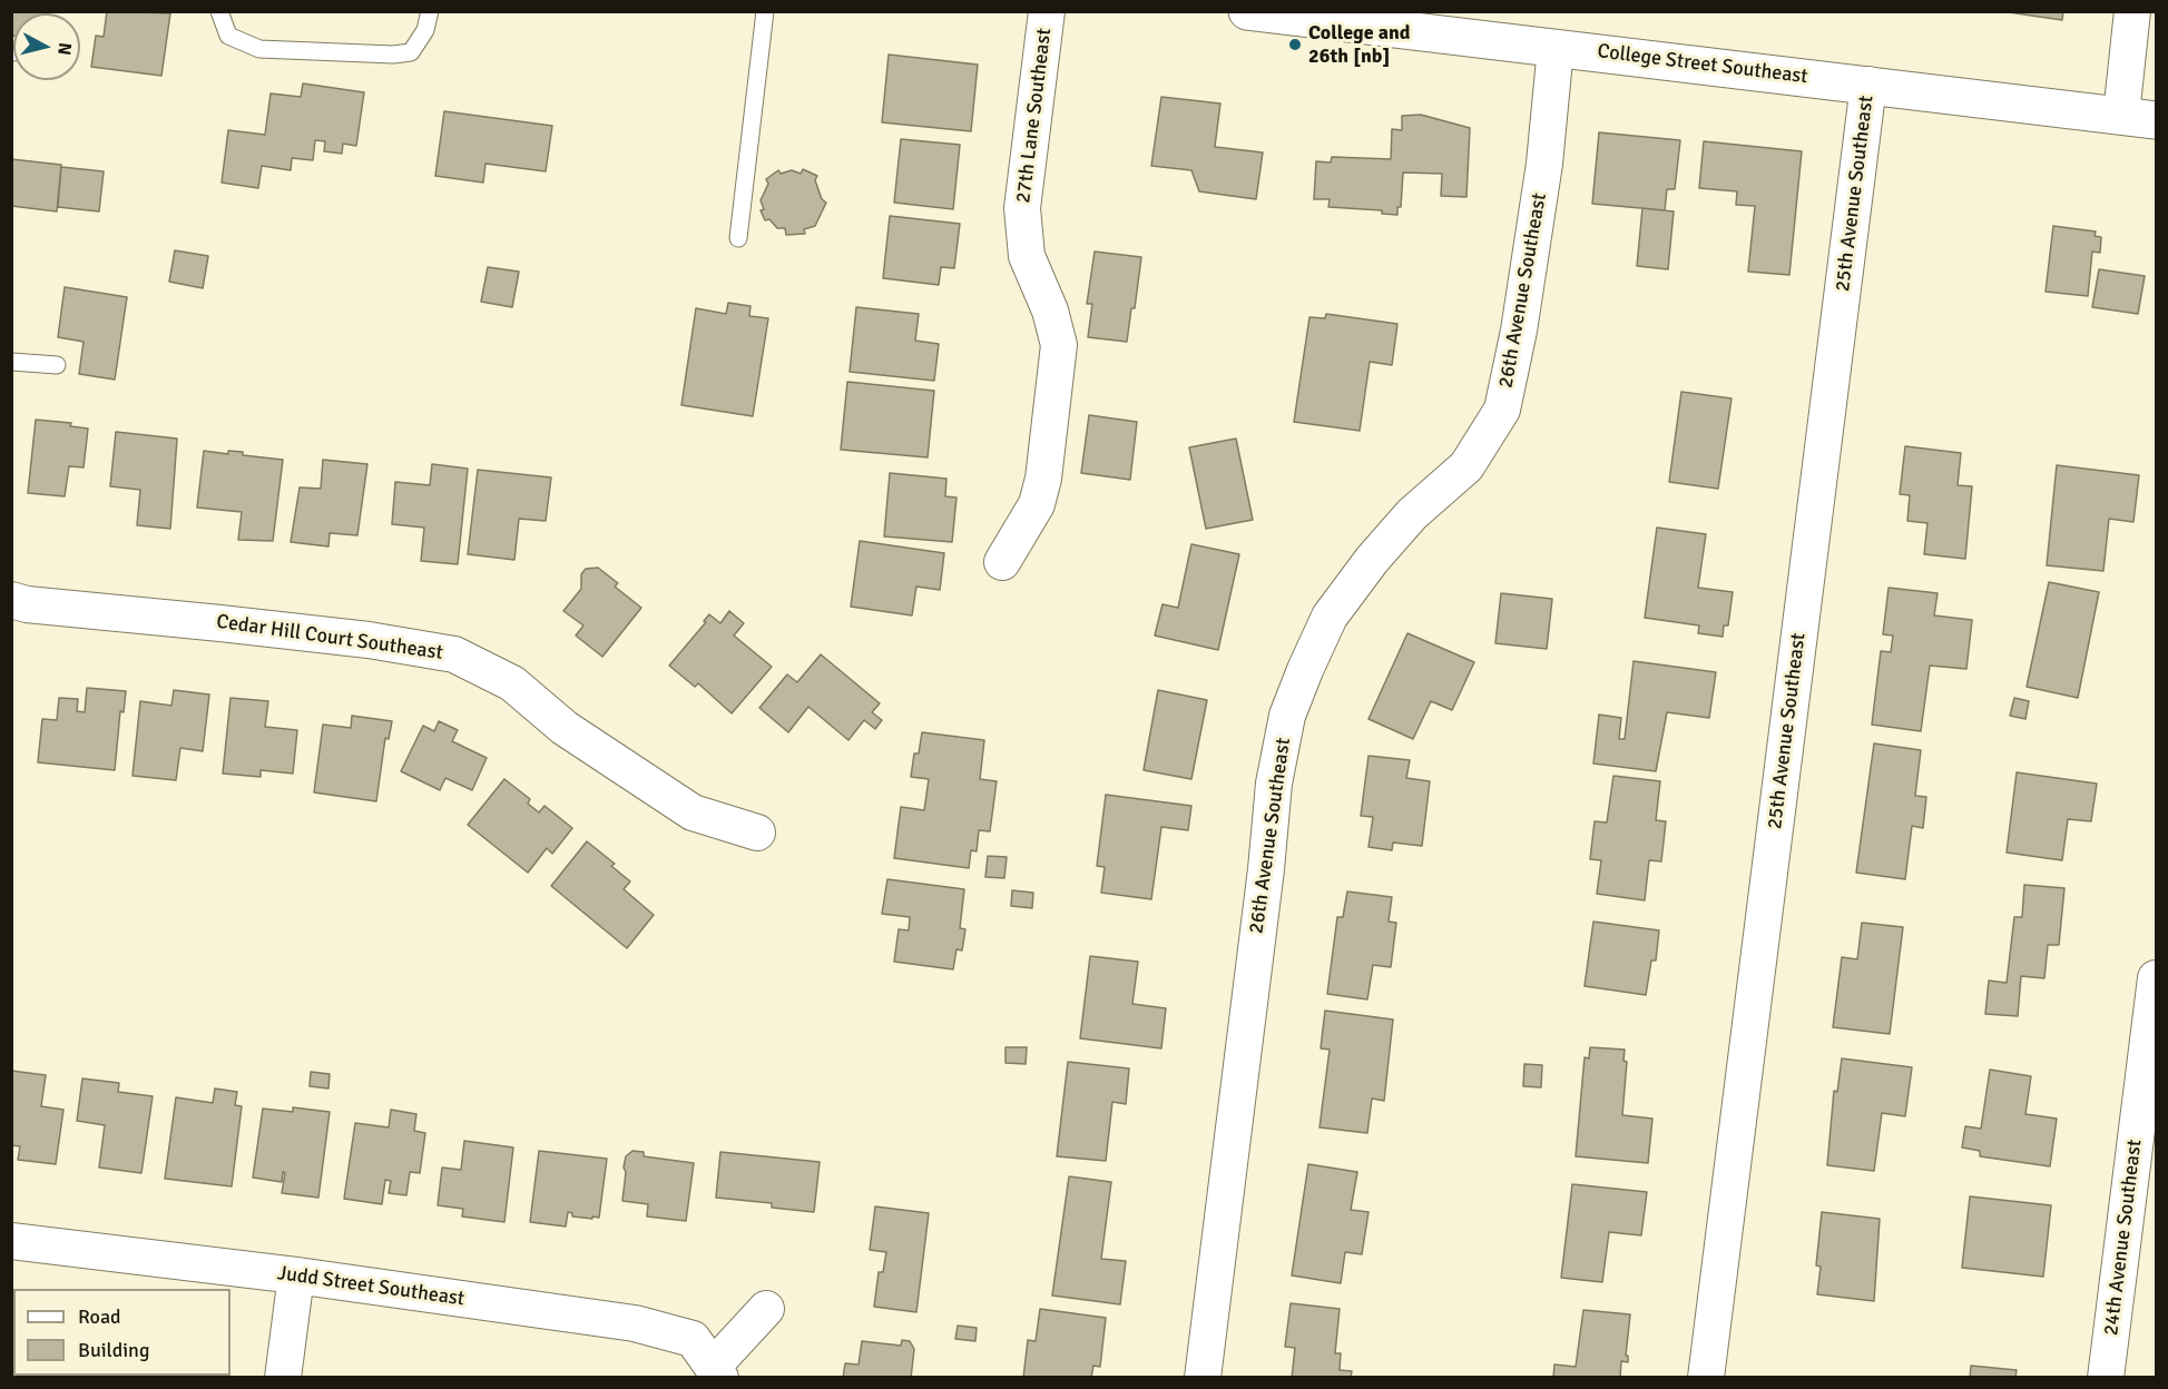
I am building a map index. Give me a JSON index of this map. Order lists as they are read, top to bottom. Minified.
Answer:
{"streets":{"main road":["College Street Southeast"],"street":["27th Lane Southeast","25th Avenue Southeast","26th Avenue Southeast","Cedar Hill Court Southeast","24th Avenue Southeast","Judd Street Southeast"]},"crossings":[["College Street Southeast","25th Avenue Southeast"],["College Street Southeast","26th Avenue Southeast"]],"places":["College and 26th [nb]"],"legend":["Road","Building"],"north":"right"}
